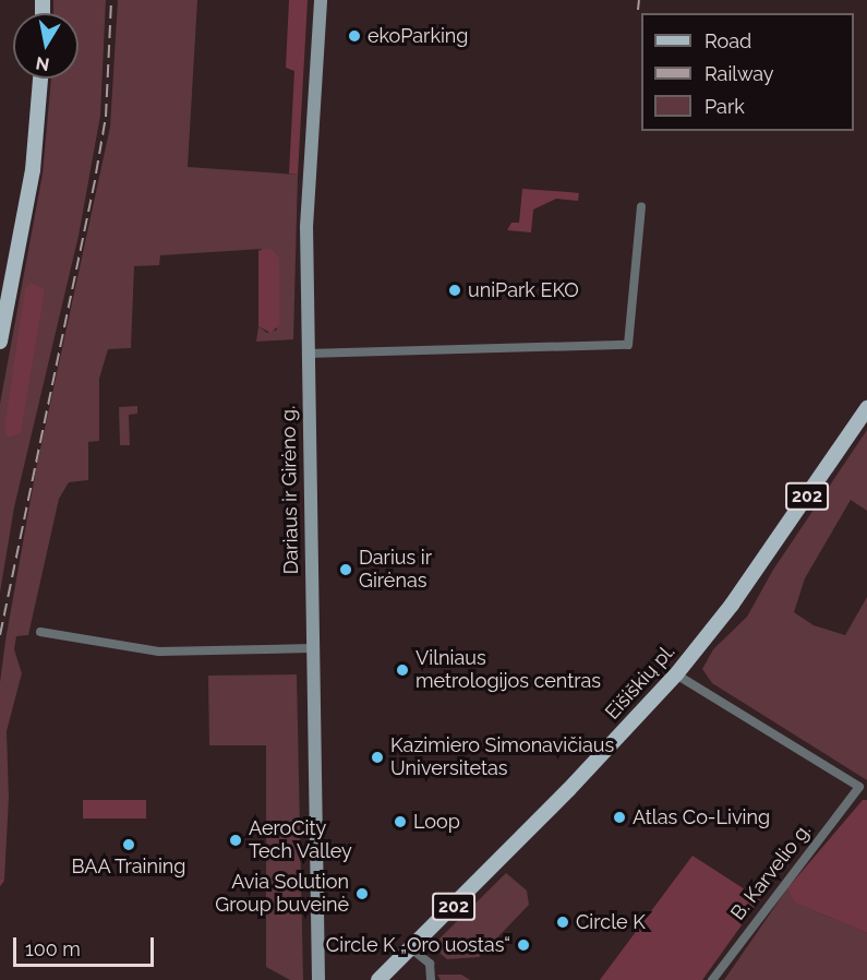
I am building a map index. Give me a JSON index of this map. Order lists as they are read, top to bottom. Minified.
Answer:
{"streets":{"main road":["Dariaus ir Girėno g.","202","Eišiškių pl."],"street":["B. Karvelio g."]},"crossings":[["Eišiškių pl.","B. Karvelio g."]],"places":["ekoParking","uniPark EKO","Darius ir Girėnas","Vilniaus metrologijos centras","Kazimiero Simonavičiaus Universitetas","Atlas Co-Living","Loop","AeroCity Tech Valley","BAA Training","Avia Solution Group buveinė","Circle K","Circle K „Oro uostas“"],"legend":["Road","Railway","Park"],"scale_bar":"100 m","north":"bottom"}
